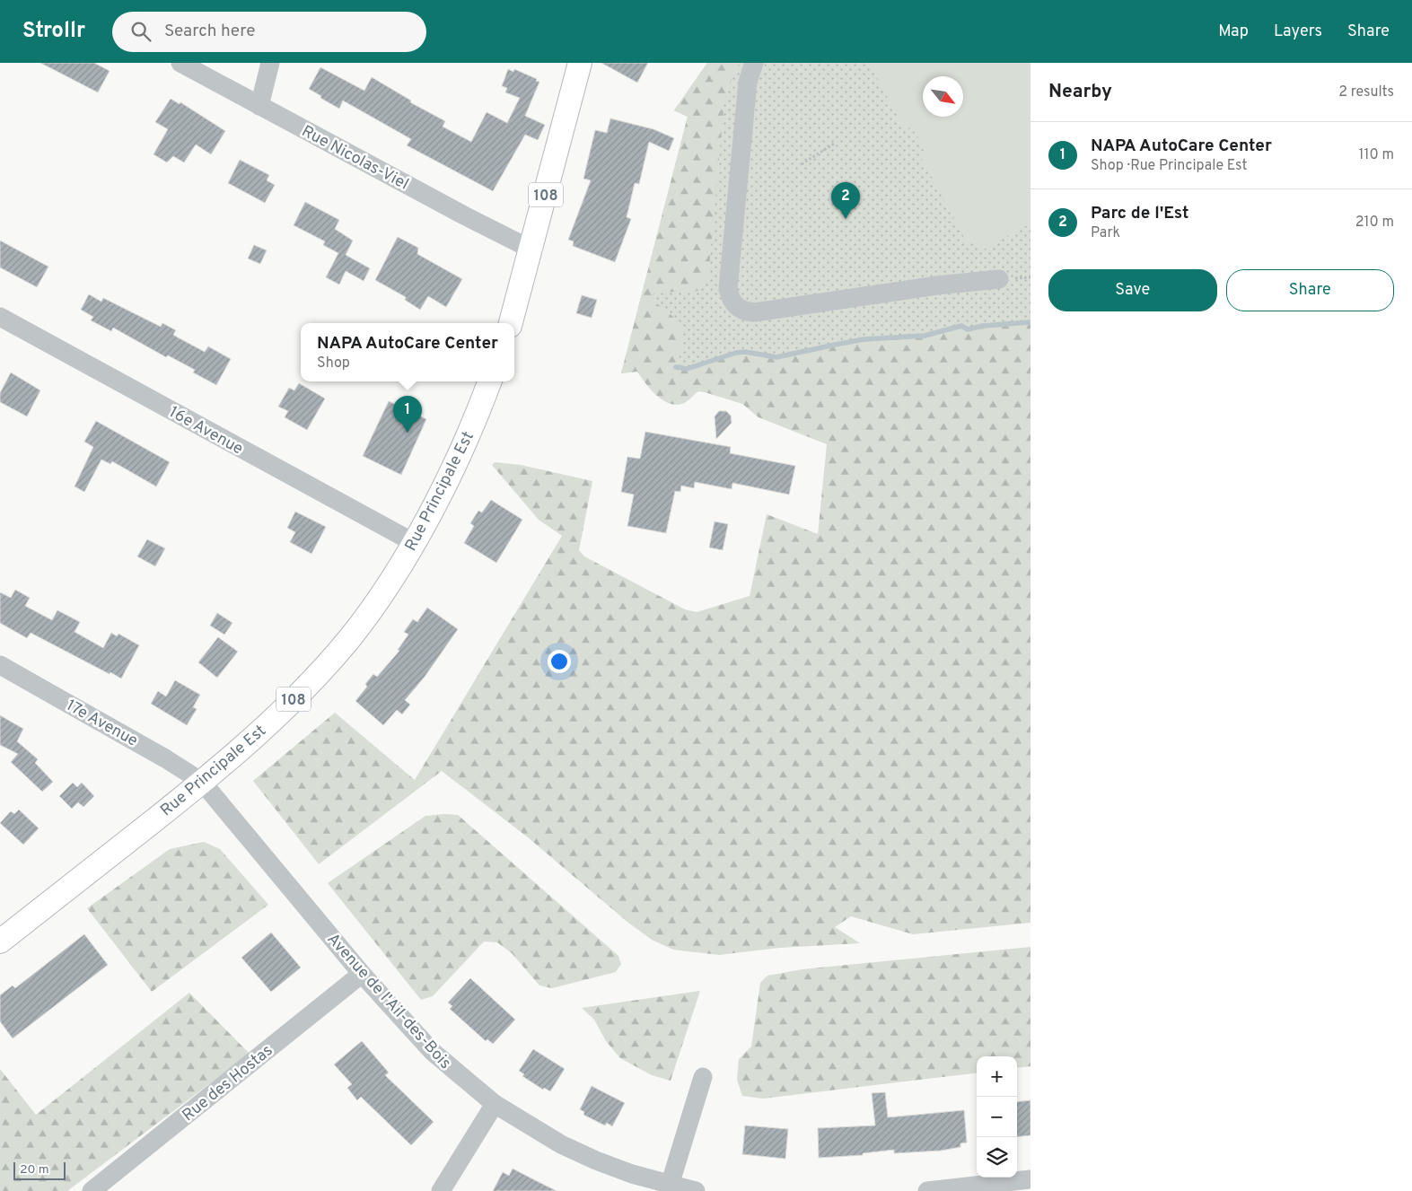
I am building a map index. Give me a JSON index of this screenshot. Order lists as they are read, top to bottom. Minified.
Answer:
{"streets":{"main road":["108","Rue Principale Est"],"street":["Rue Nicolas-Viel","16e Avenue","17e Avenue","Avenue de l'Ail-des-Bois","Rue des Hostas"]},"crossings":[["Rue Nicolas-Viel","108"],["16e Avenue","Rue Principale Est"],["Rue Principale Est","17e Avenue"],["Rue Principale Est","Avenue de l'Ail-des-Bois"],["17e Avenue","Avenue de l'Ail-des-Bois"],["Avenue de l'Ail-des-Bois","Rue des Hostas"]],"scale_bar":"20 m","north":"bottom right","page":{"header":"Strollr","search":"Search here","nav":["Map","Layers","Share"],"heading":["Nearby","2 results"],"list":[{"mark":"1","name":"NAPA AutoCare Center","note":"Shop · Rue Principale Est","value":"110 m"},{"mark":"2","name":"Parc de l'Est","note":"Park","value":"210 m"}],"pins":["2","1"],"buttons":["Save","Share"],"popup":["NAPA AutoCare Center","Shop"],"map_buttons":["+","−"],"scale":"20 m"}}
